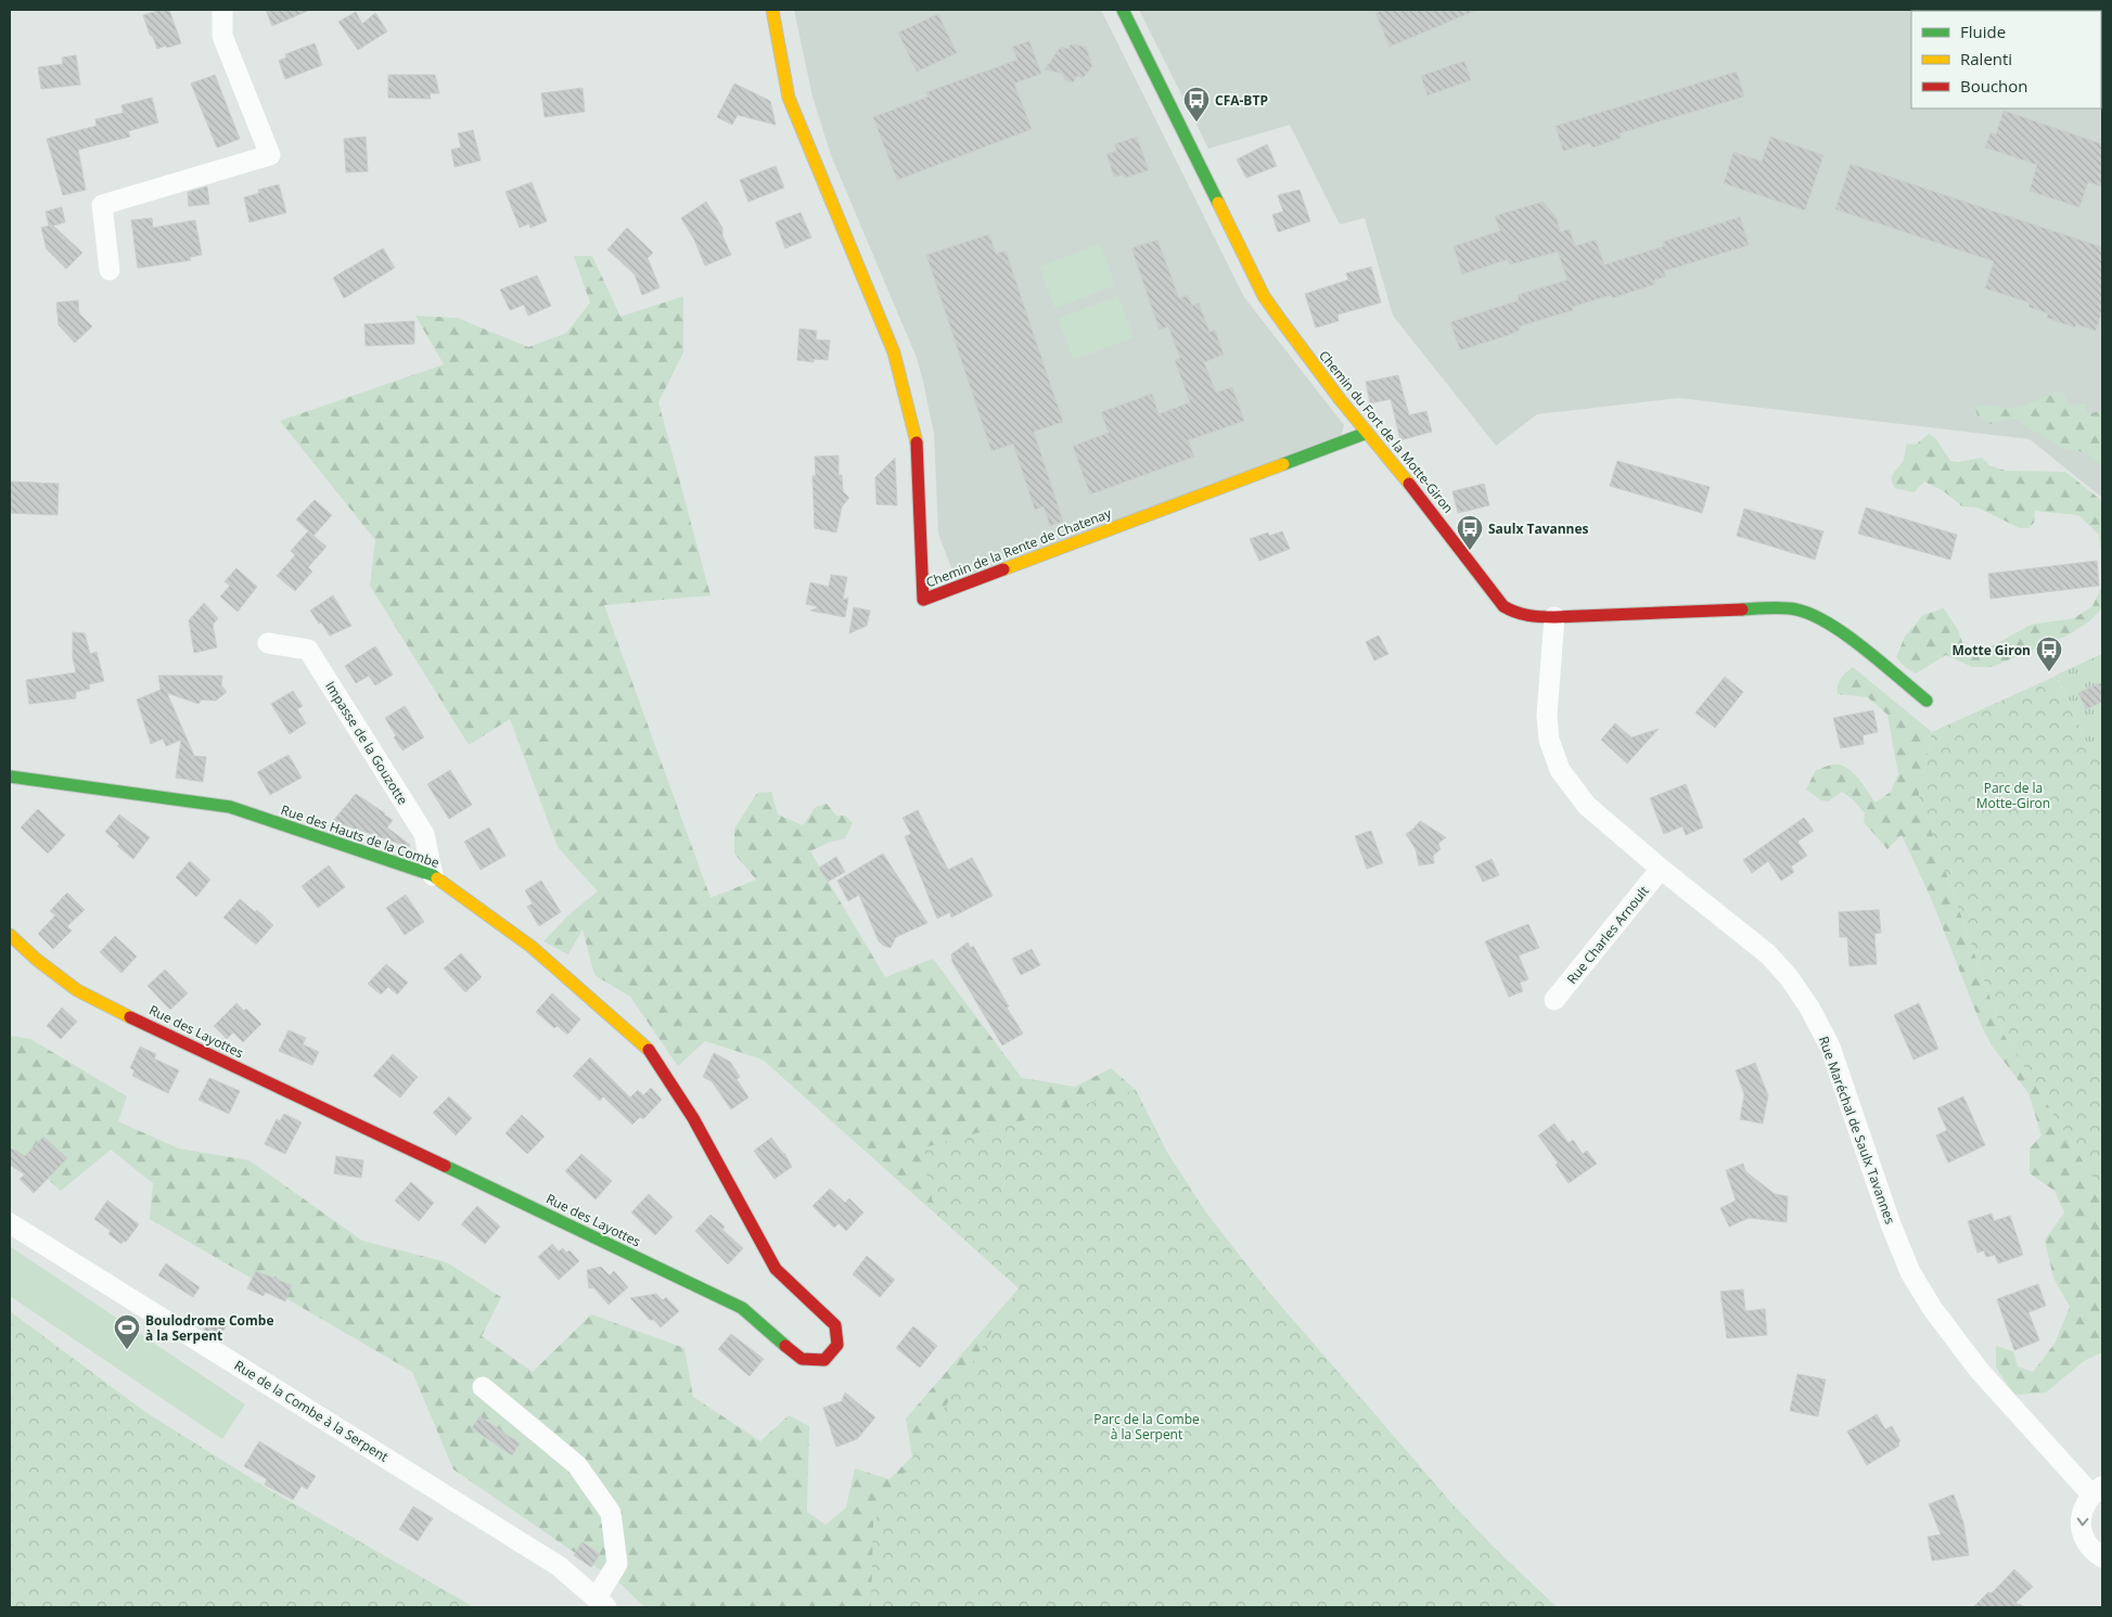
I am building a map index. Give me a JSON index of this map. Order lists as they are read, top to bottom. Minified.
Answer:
{"streets":{"street":["Chemin du Fort de la Motte-Giron","Chemin de la Rente de Chatenay","Impasse de la Gouzotte","Rue des Hauts de la Combe","Rue Charles Arnoult","Rue des Layottes","Rue Maréchal de Saulx Tavannes","Rue de la Combe à la Serpent"]},"crossings":[["Chemin du Fort de la Motte-Giron","Chemin de la Rente de Chatenay"],["Chemin du Fort de la Motte-Giron","Rue Maréchal de Saulx Tavannes"],["Impasse de la Gouzotte","Rue des Hauts de la Combe"],["Rue des Hauts de la Combe","Rue des Layottes"],["Rue Charles Arnoult","Rue Maréchal de Saulx Tavannes"]],"parks":["Parc de la Motte-Giron","Parc de la Combe à la Serpent"],"places":{"bus stop":["CFA-BTP","Saulx Tavannes","Motte Giron"],"sports":["Boulodrome Combe à la Serpent"]},"legend":["Fluide","Ralenti","Bouchon"]}
